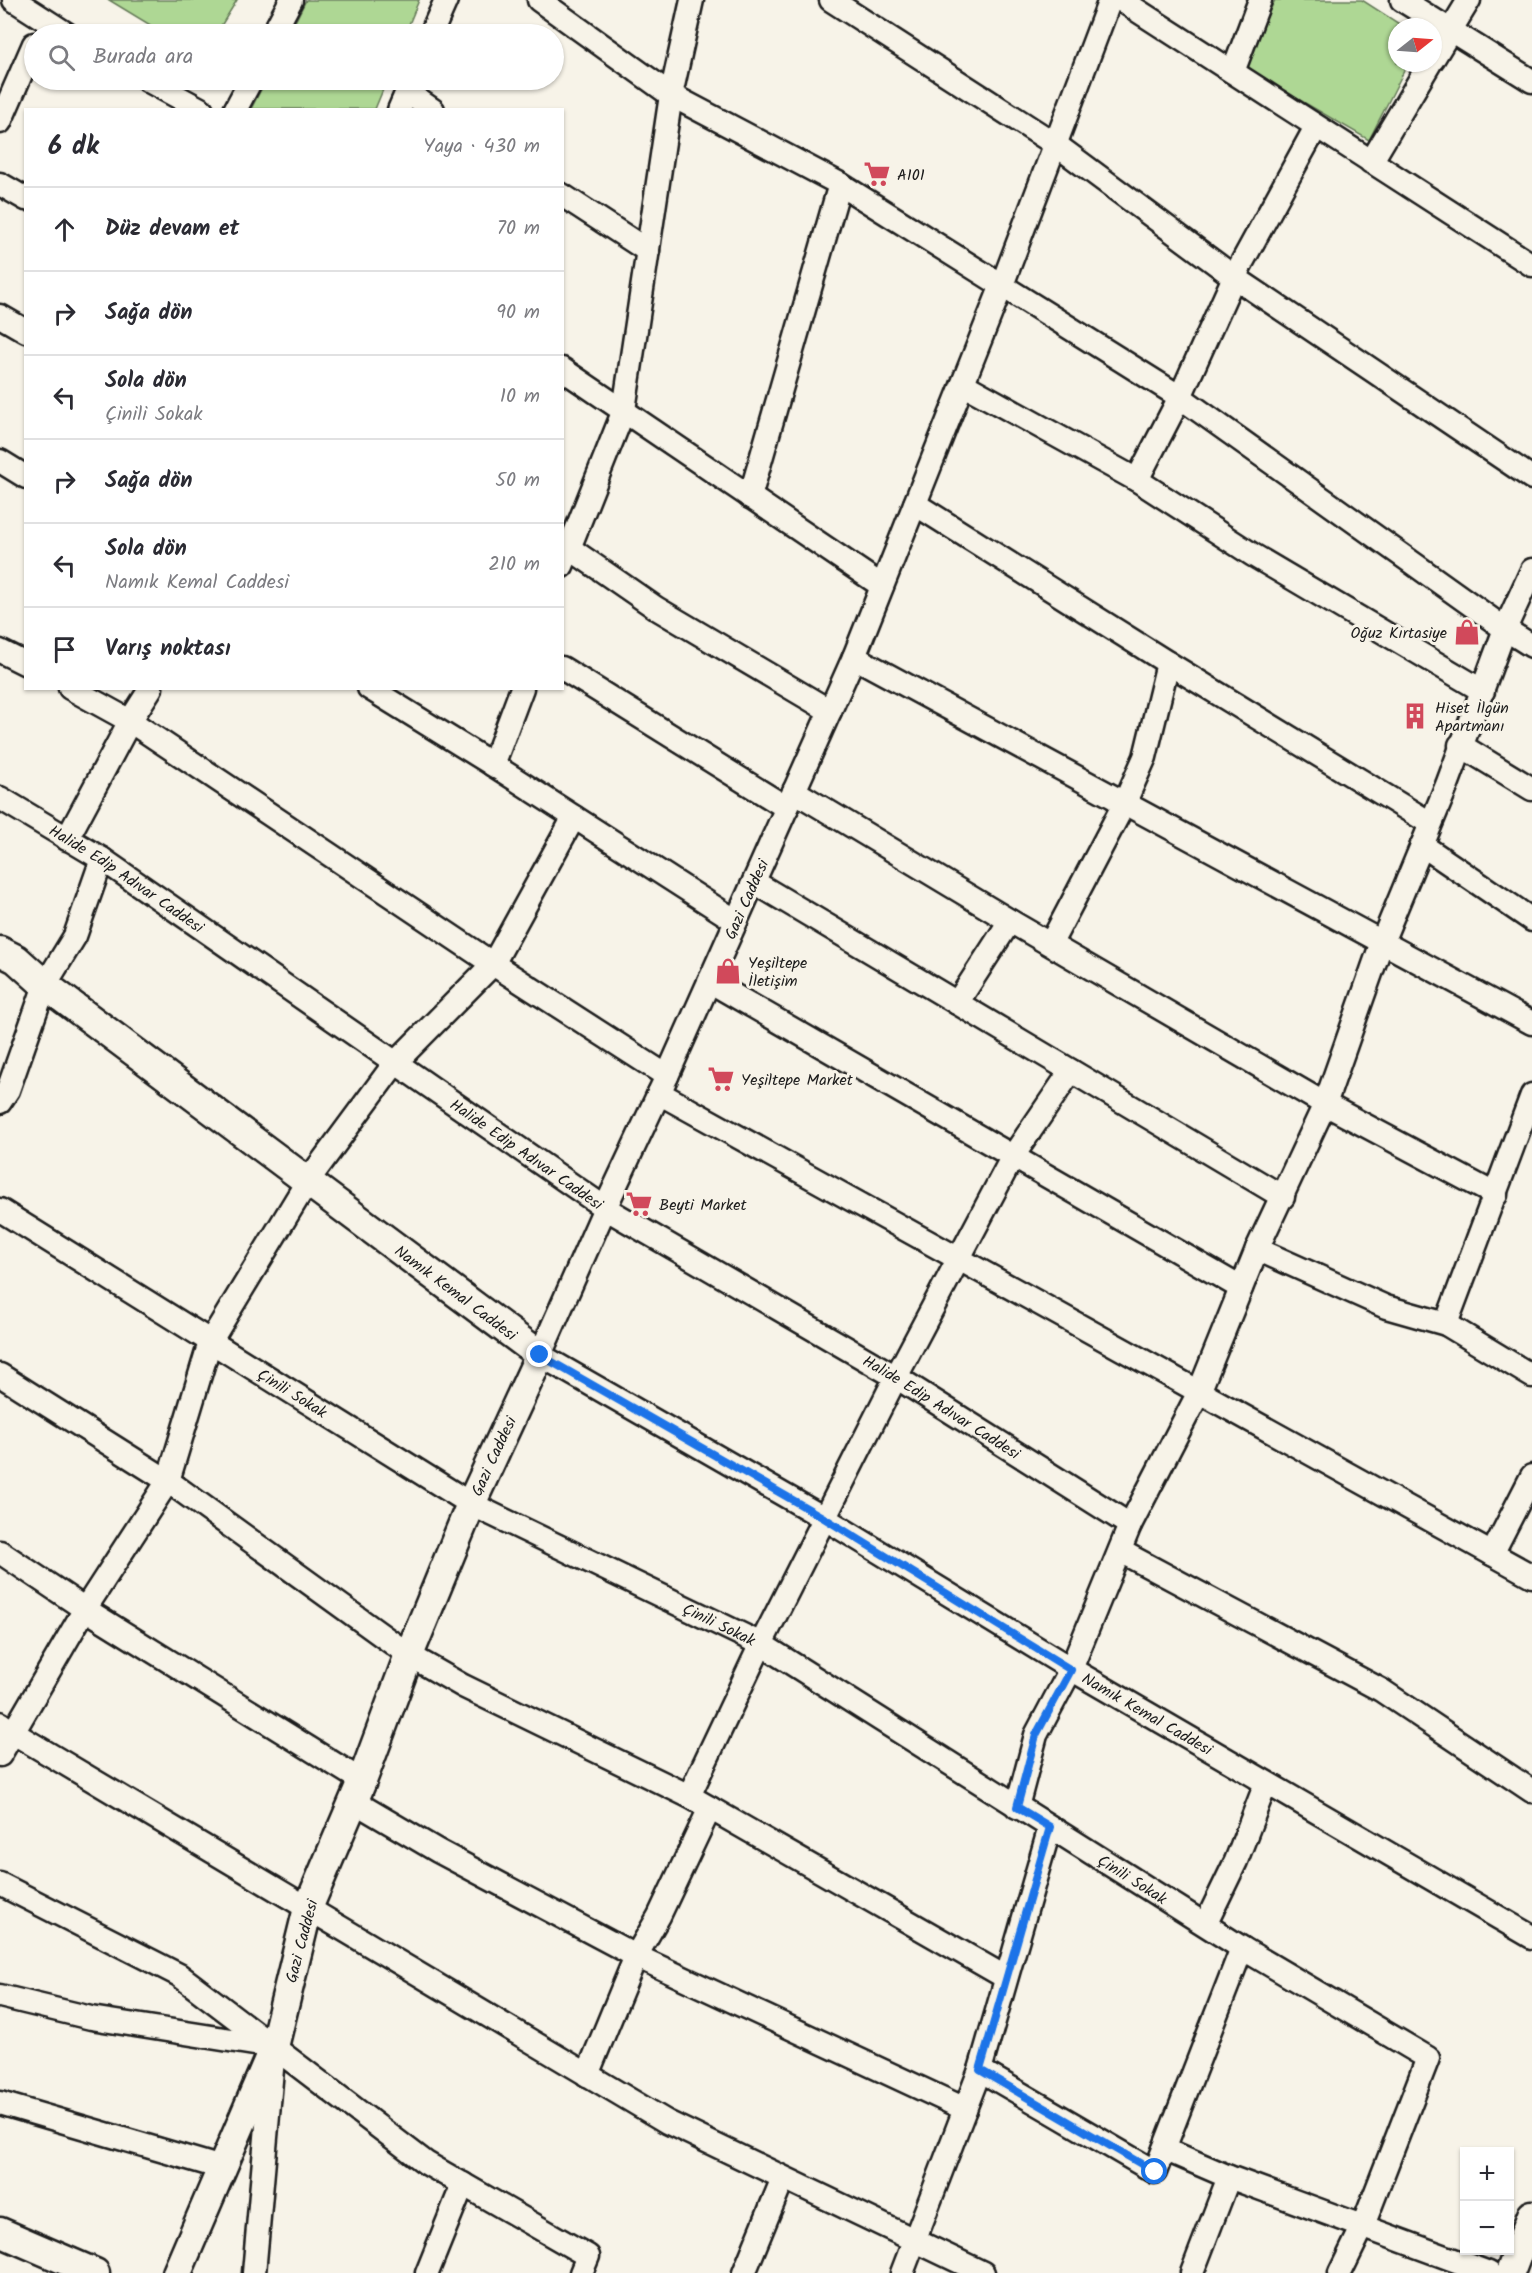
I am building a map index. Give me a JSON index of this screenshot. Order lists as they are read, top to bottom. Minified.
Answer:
{"streets":{"street":["Halide Edip Adıvar Caddesi","Gazi Caddesi","Namık Kemal Caddesi","Çinili Sokak"]},"crossings":[["Halide Edip Adıvar Caddesi","Gazi Caddesi"],["Gazi Caddesi","Namık Kemal Caddesi"],["Gazi Caddesi","Çinili Sokak"]],"places":{"supermarket":["A101","Yeşiltepe Market","Beyti Market"],"shop":["Oğuz Kırtasiye","Yeşiltepe İletişim"],"building":["Hiset İlgün Apartmanı"]},"north":"right","page":{"search":"Burada ara","heading":["6 dk","Yaya · 430 m"],"list":[["Düz devam et","70 m"],["Sağa dön","90 m"],["Sola dön","Çinili Sokak","10 m"],["Sağa dön","50 m"],["Sola dön","Namık Kemal Caddesi","210 m"],"Varış noktası"],"map_buttons":["+","−"]}}
